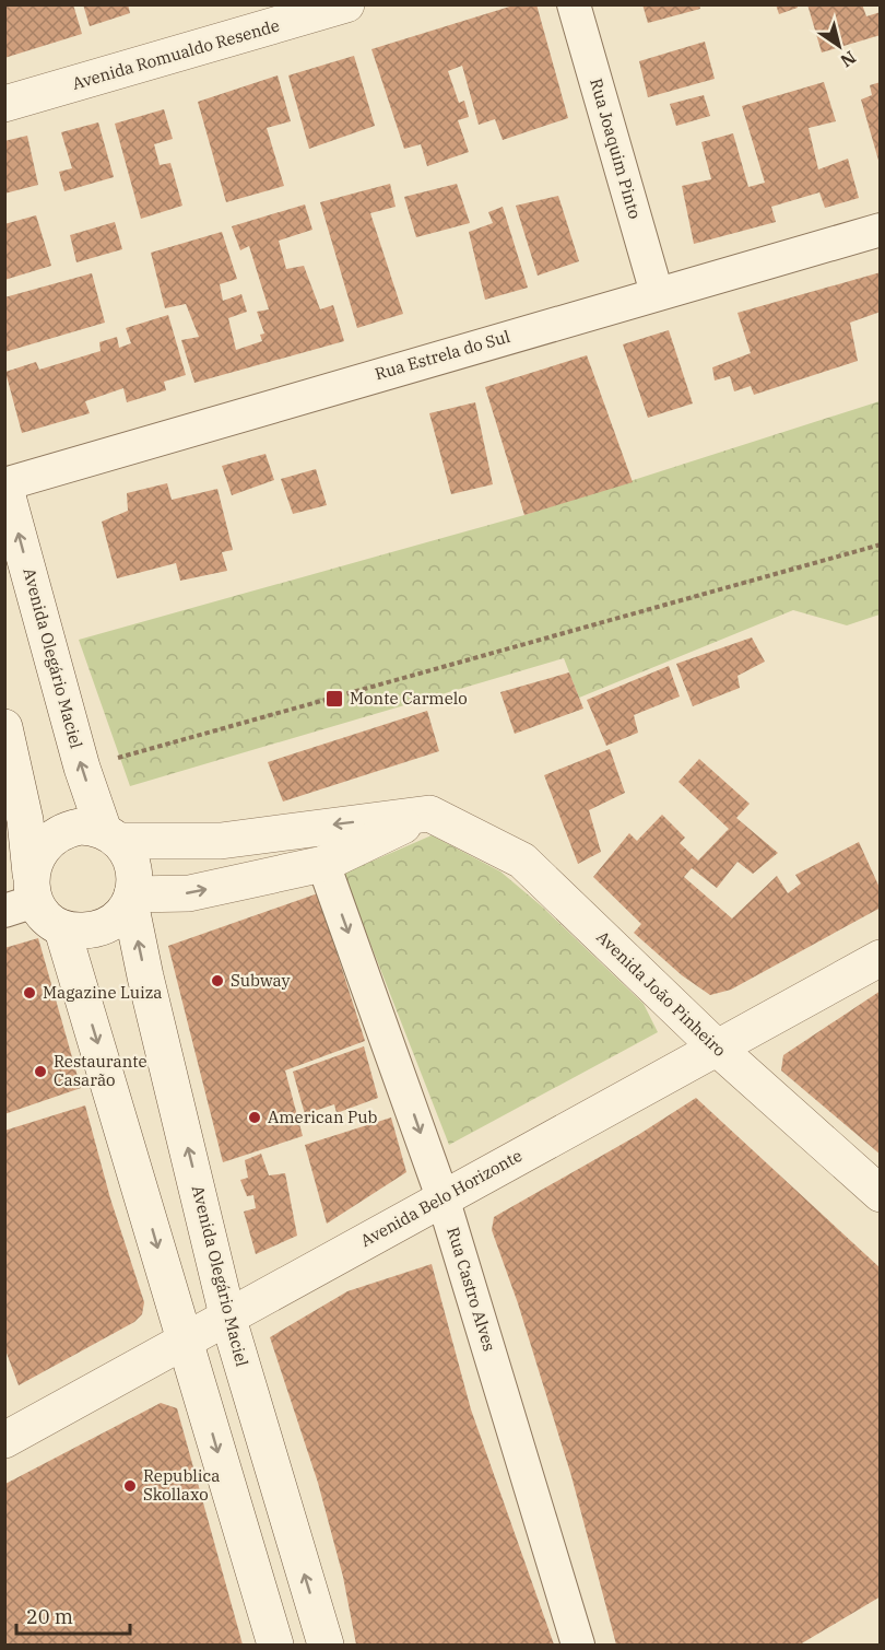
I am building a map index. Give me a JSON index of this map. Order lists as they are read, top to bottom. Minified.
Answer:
{"streets":{"street":["Avenida Romualdo Resende","Rua Joaquim Pinto","Rua Estrela do Sul","Avenida Olegário Maciel","Avenida João Pinheiro","Avenida Belo Horizonte","Rua Castro Alves"]},"crossings":[["Rua Joaquim Pinto","Rua Estrela do Sul"],["Rua Estrela do Sul","Avenida Olegário Maciel"],["Avenida Olegário Maciel","Avenida Belo Horizonte"],["Avenida João Pinheiro","Avenida Belo Horizonte"],["Avenida Belo Horizonte","Rua Castro Alves"]],"places":{"transit":["Monte Carmelo"],"other":["Subway","Magazine Luiza","Restaurante Casarão","American Pub","Republica Skollaxo"]},"scale_bar":"20 m","north":"bottom right"}
